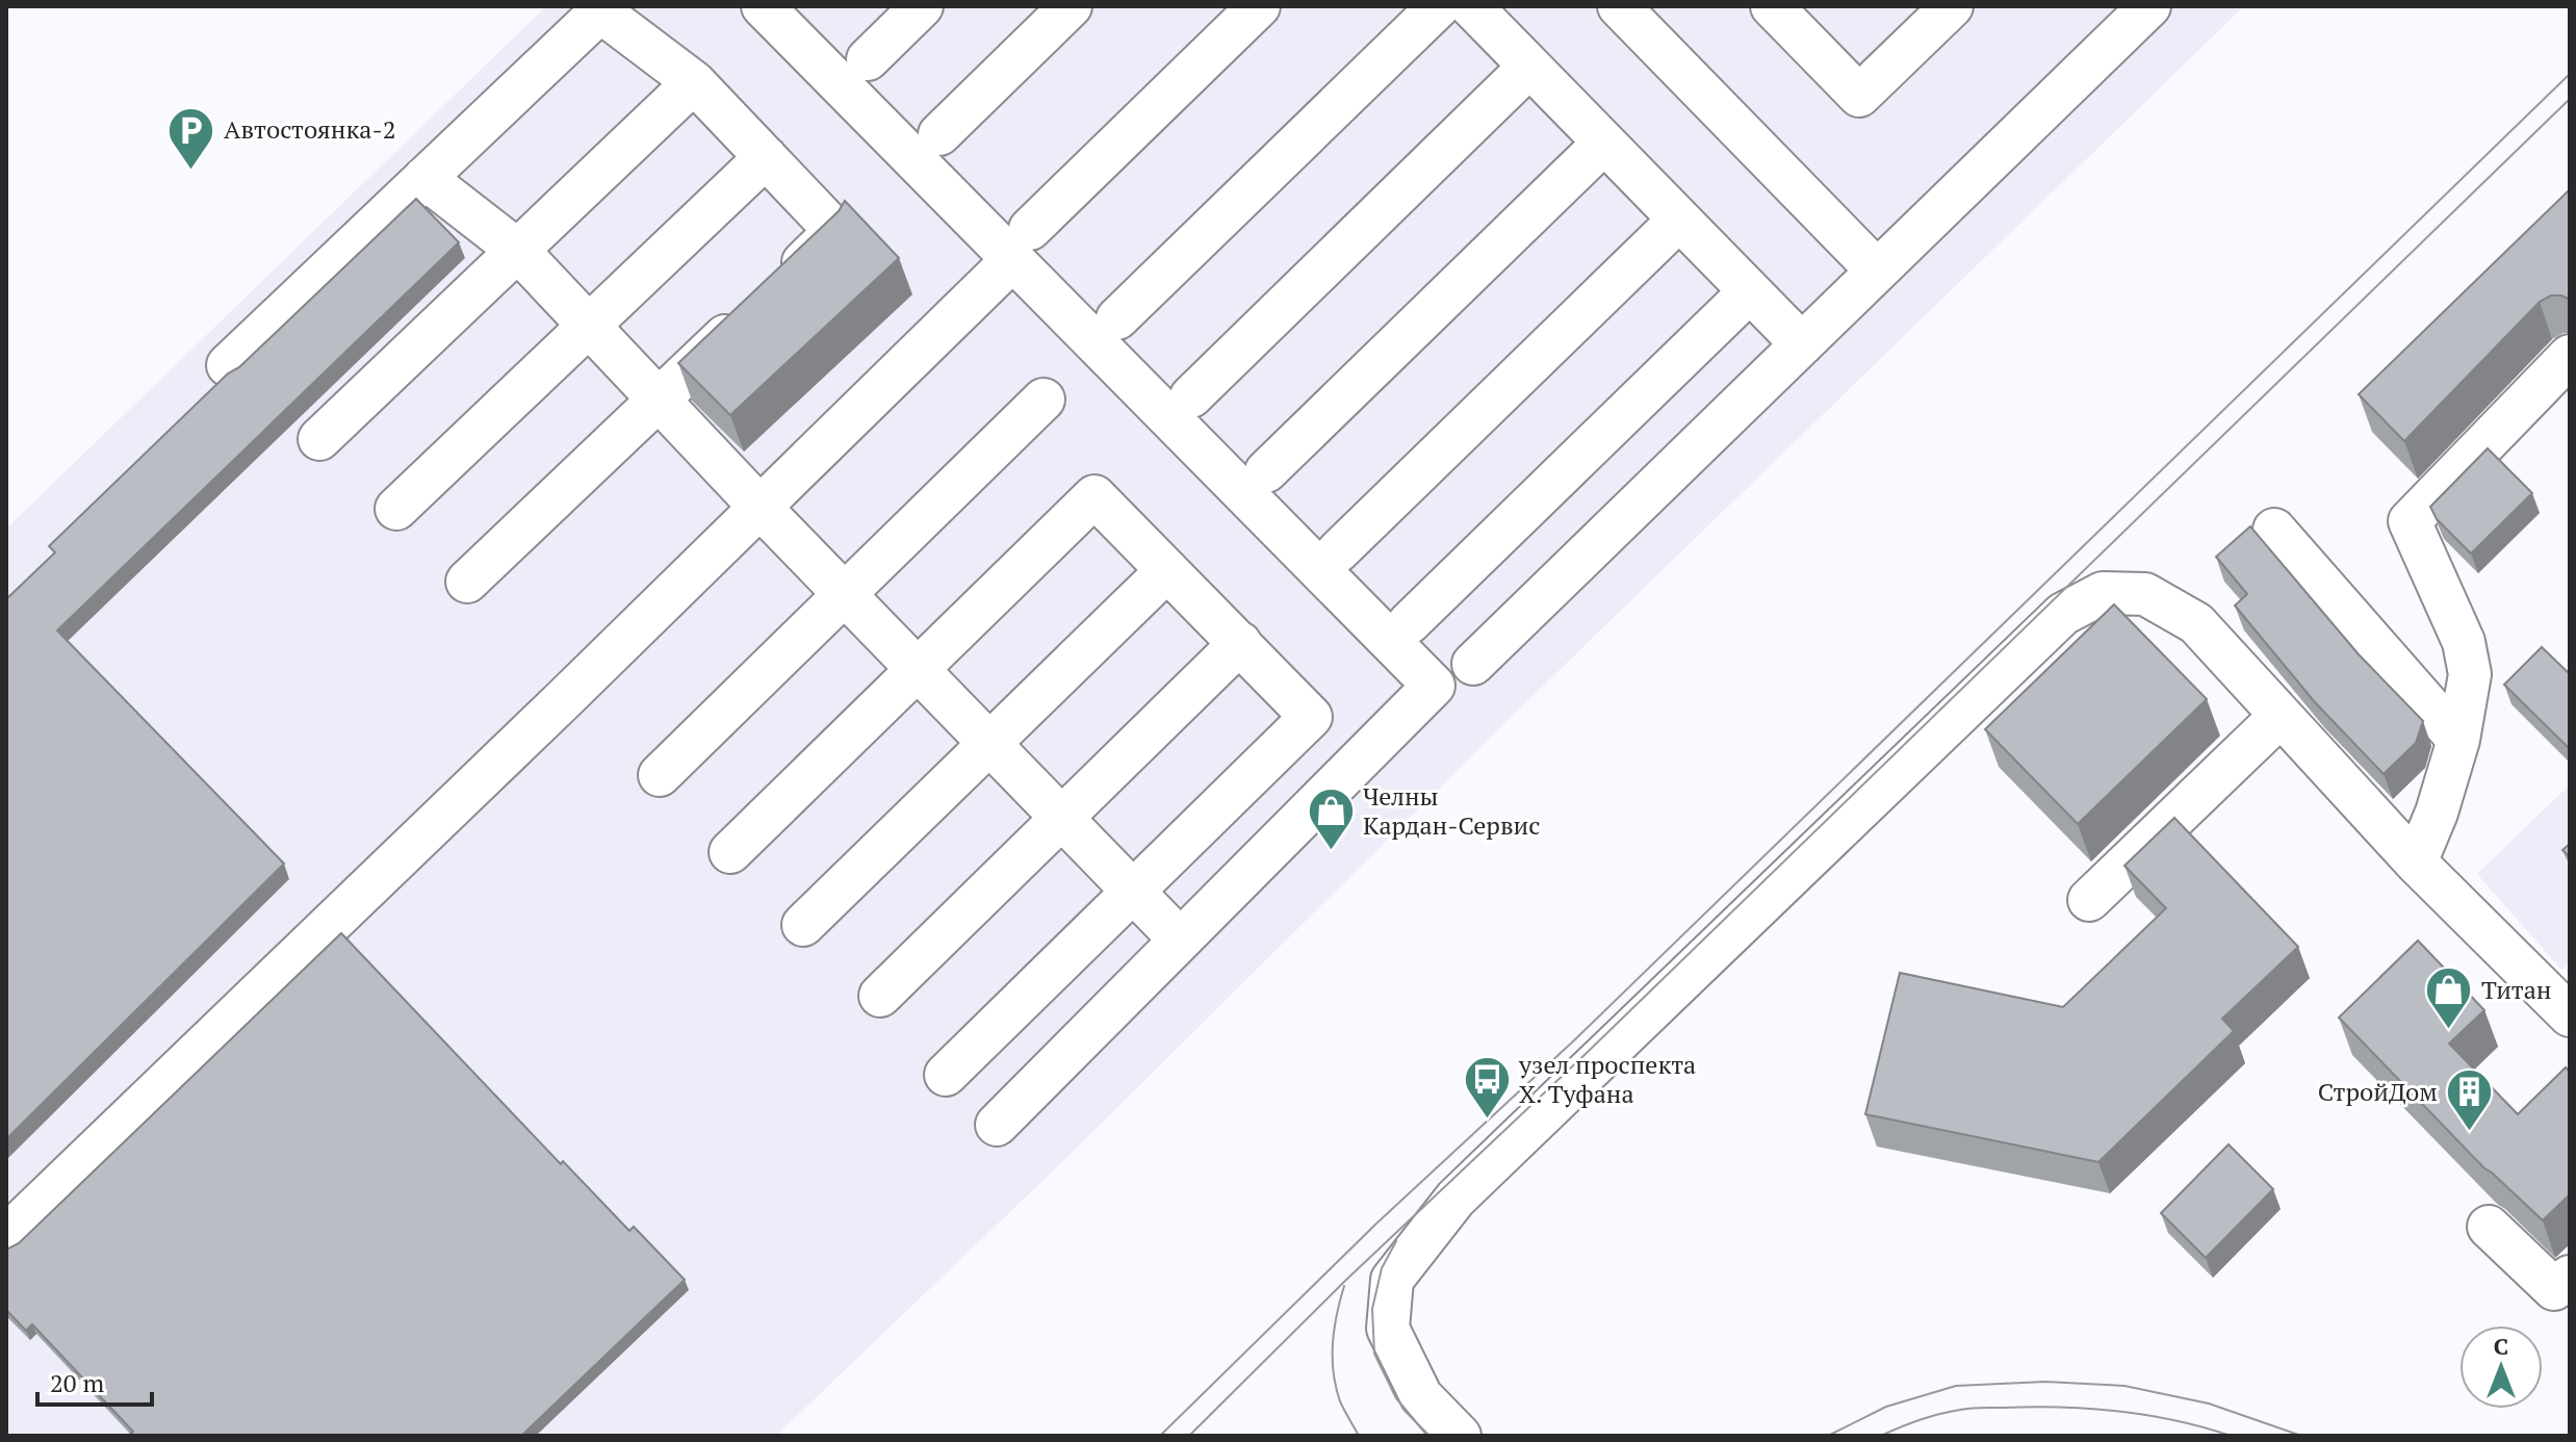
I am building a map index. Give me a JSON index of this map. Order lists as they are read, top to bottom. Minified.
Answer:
{"places":{"parking":["Автостоянка-2"],"shop":["Челны Кардан-Сервис","Титан"],"bus stop":["узел проспекта Х. Туфана"],"building":["СтройДом"]},"scale_bar":"20 m","north":"top"}
